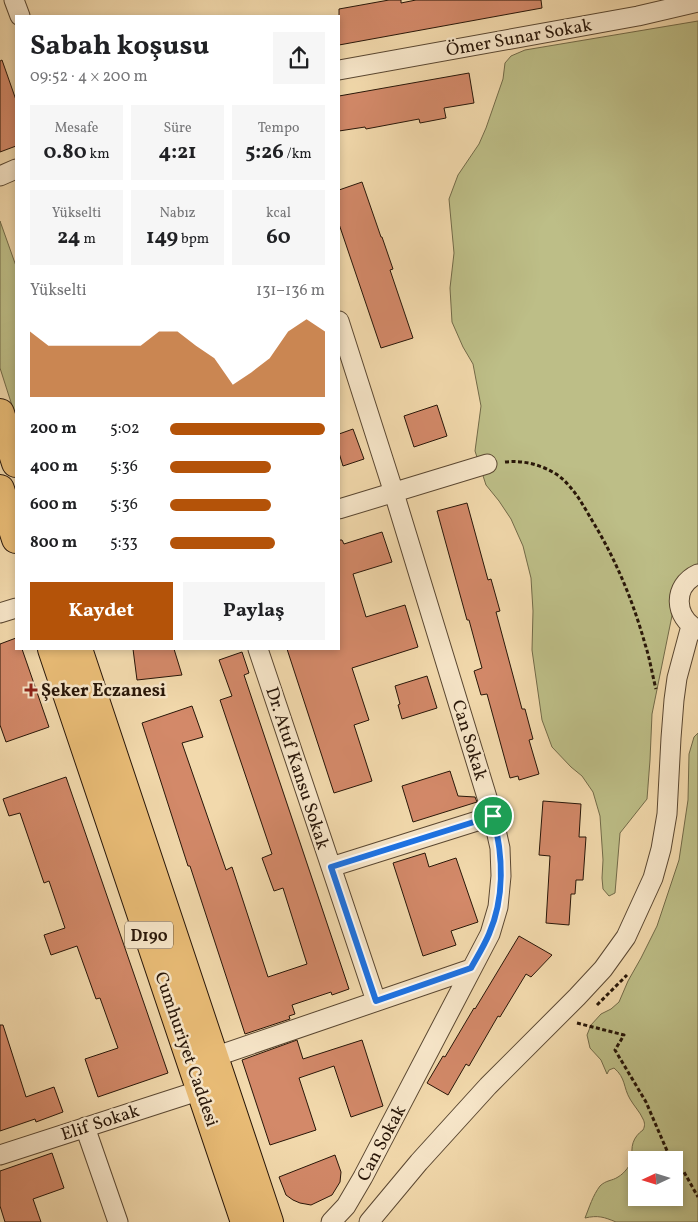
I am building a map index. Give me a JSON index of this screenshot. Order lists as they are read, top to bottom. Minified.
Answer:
{"streets":{"highway":["D190","Cumhuriyet Caddesi"],"street":["Ömer Sunar Sokak","Can Sokak","Dr. Atuf Kansu Sokak","Elif Sokak"]},"crossings":[["Cumhuriyet Caddesi","Elif Sokak"]],"places":{"health":["Şeker Eczanesi"]},"north":"left","page":{"heading":["Sabah koşusu","09:52 · 4 × 200 m"],"stats":[["Mesafe","0.80 km"],["Süre","4:21"],["Tempo","5:26 /km"],["Yükselti","24 m"],["Nabız","149 bpm"],["kcal","60"]],"chart":["Yükselti","131–136 m"],"list":[{"name":"200 m","note":"5:02"},{"name":"400 m","note":"5:36"},{"name":"600 m","note":"5:36"},{"name":"800 m","note":"5:33"}],"buttons":["Kaydet","Paylaş"]}}
